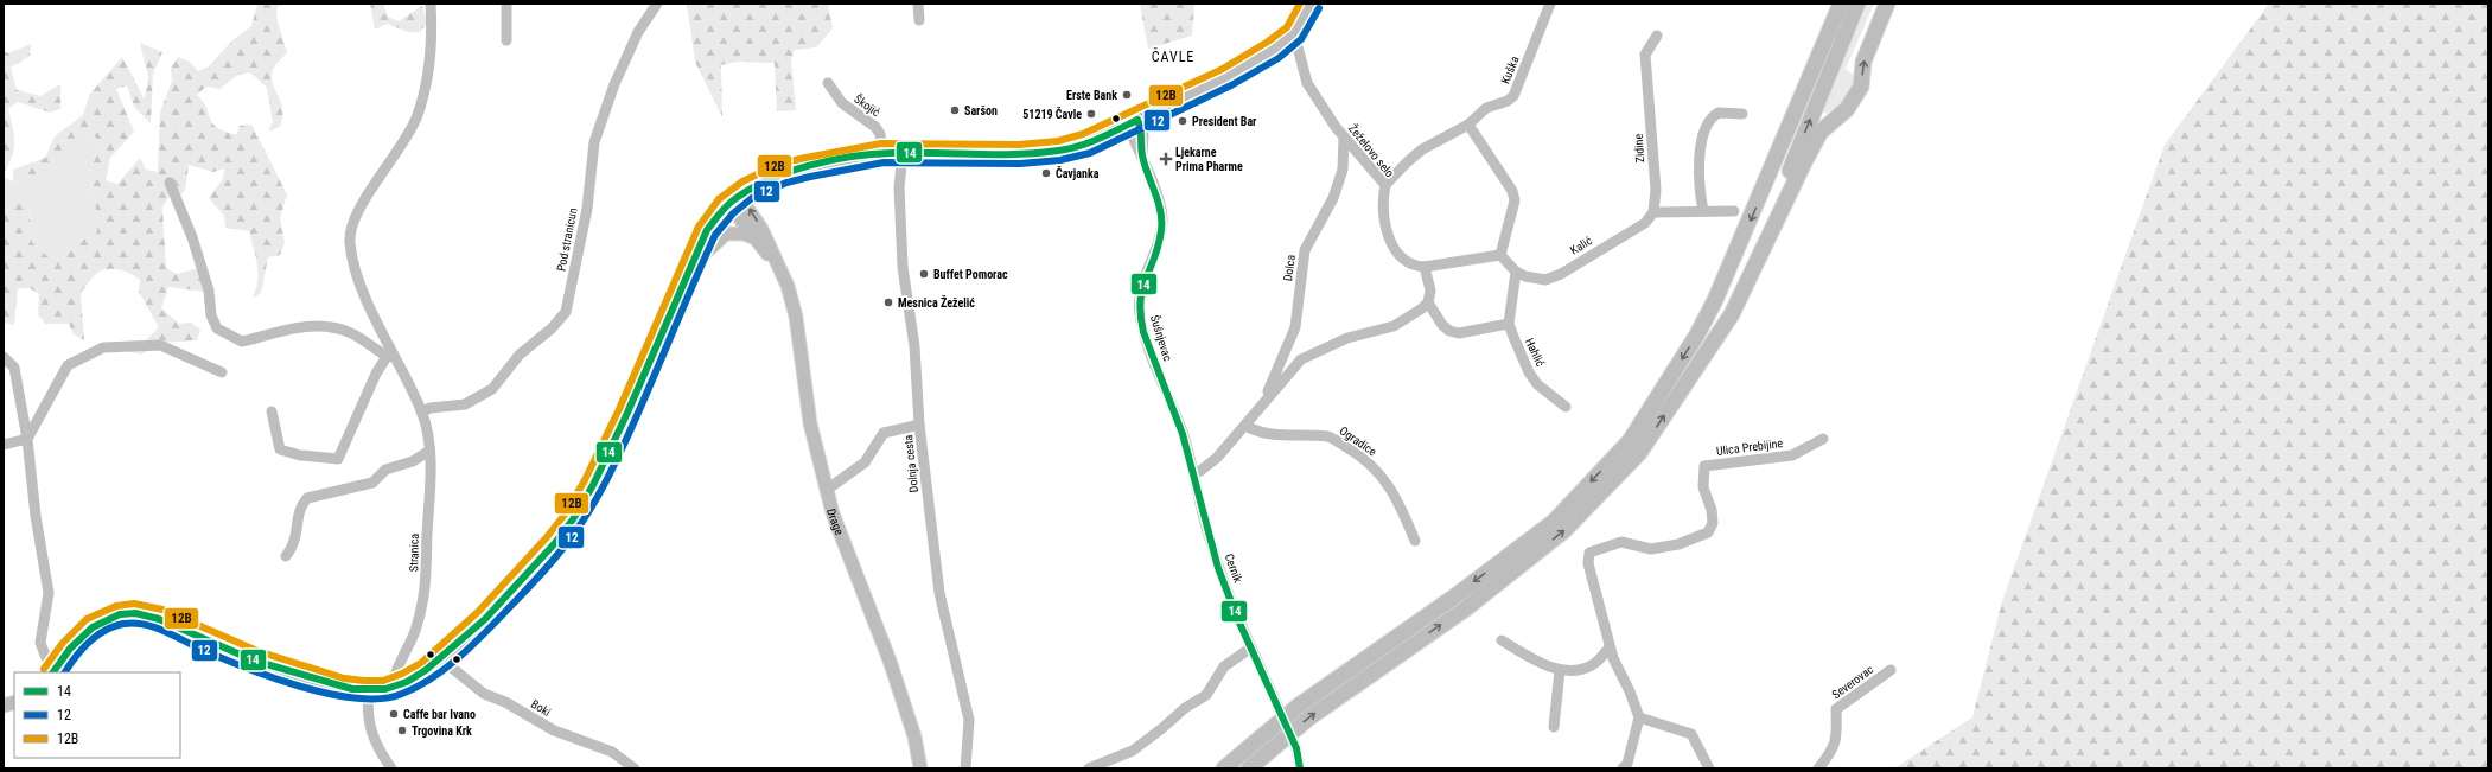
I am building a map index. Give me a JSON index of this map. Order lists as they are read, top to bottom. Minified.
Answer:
{"streets":{"main road":["Drage"],"street":["Kuška","Škojić","Zidine","Žeželovo selo","Pod stranicun","Kalić","Dolca","Šušnjevac","Hahlić","Ogradice","Ulica Prebijine","Dolnja cesta","Stranica","Cernik","Severovac","Boki"]},"crossings":[["Kuška","Žeželovo selo"],["Kuška","Kalić"],["Zidine","Kalić"],["Žeželovo selo","Kalić"],["Žeželovo selo","Dolca"],["Pod stranicun","Stranica"],["Šušnjevac","Cernik"]],"districts":["ČAVLE"],"places":{"other":["Erste Bank","Saršon","51219 Čavle","President Bar","Čavjanka","Buffet Pomorac","Mesnica Žeželić","Caffe bar Ivano","Trgovina Krk"],"health":["Ljekarne Prima Pharme"]},"lines":["transit line 12B","transit line 12","transit line 14"],"legend":["14","12","12B"]}
